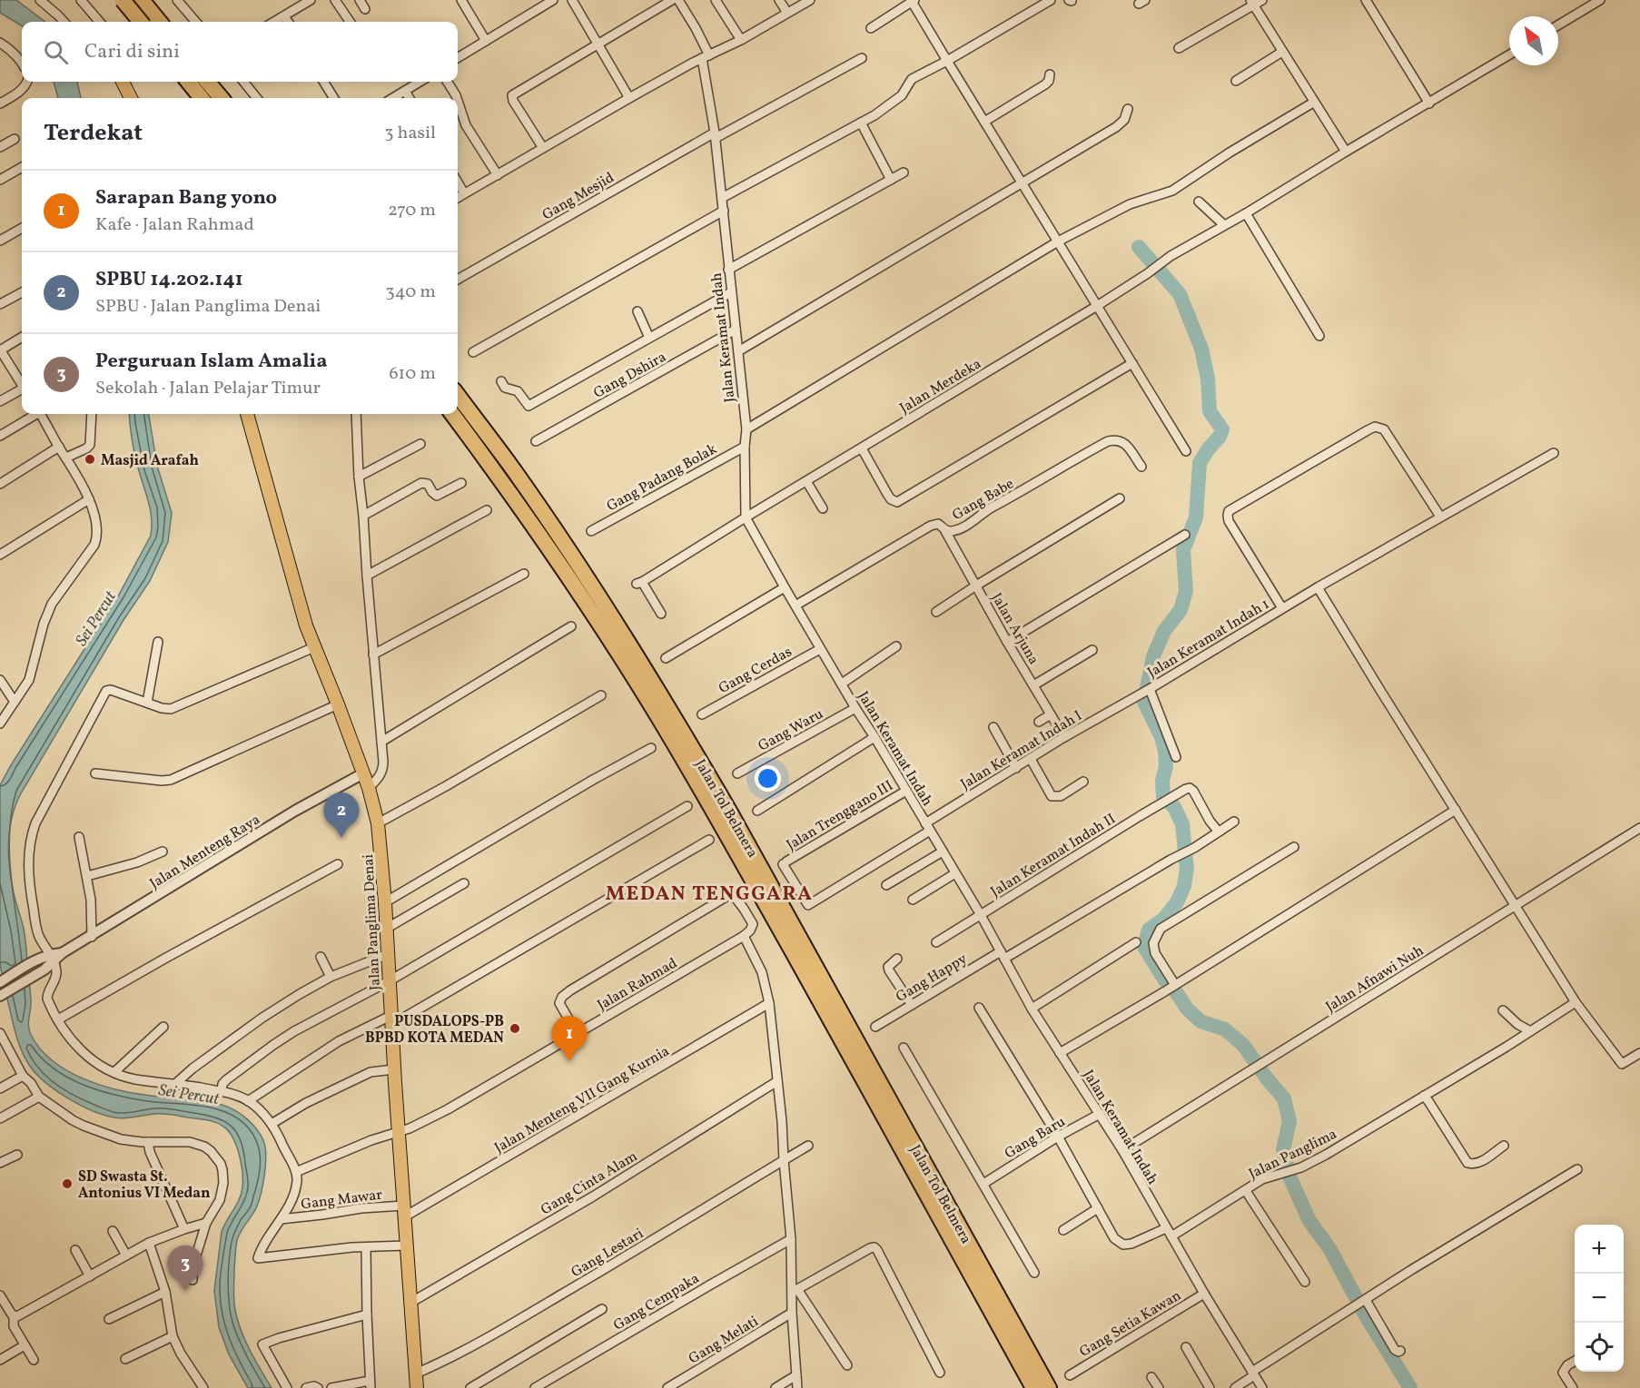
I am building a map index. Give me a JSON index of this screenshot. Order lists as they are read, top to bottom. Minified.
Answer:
{"streets":{"highway":["Jalan Tol Belmera"],"main road":["Jalan Panglima Denai"],"street":["Gang Mesjid","Jalan Keramat Indah","Gang Dshira","Jalan Merdeka","Gang Padang Bolak","Gang Babe","Jalan Arjuna","Jalan Keramat Indah 1","Gang Cerdas","Gang Waru","Jalan Keramat Indah I","Jalan Trenggano III","Jalan Menteng Raya","Jalan Keramat Indah II","Gang Happy","Jalan Afnawi Nuh","Jalan Rahmad","Jalan Menteng VII Gang Kurnia","Gang Baru","Jalan Panglima","Gang Cinta Alam","Gang Mawar","Gang Lestari","Gang Cempaka","Gang Setia Kawan","Gang Melati"]},"crossings":[["Gang Mesjid","Jalan Keramat Indah"],["Jalan Keramat Indah","Gang Dshira"],["Jalan Keramat Indah","Jalan Merdeka"],["Jalan Keramat Indah","Gang Padang Bolak"],["Jalan Keramat Indah","Gang Babe"],["Jalan Keramat Indah","Gang Cerdas"],["Jalan Keramat Indah","Gang Waru"],["Jalan Keramat Indah","Jalan Keramat Indah I"],["Jalan Keramat Indah","Jalan Trenggano III"],["Jalan Keramat Indah","Jalan Keramat Indah II"],["Jalan Keramat Indah","Gang Happy"],["Jalan Keramat Indah","Jalan Afnawi Nuh"],["Jalan Keramat Indah","Gang Baru"],["Jalan Keramat Indah","Jalan Panglima"],["Jalan Keramat Indah","Gang Setia Kawan"],["Gang Babe","Jalan Arjuna"],["Jalan Arjuna","Jalan Keramat Indah I"],["Jalan Keramat Indah 1","Jalan Keramat Indah I"],["Jalan Keramat Indah I","Jalan Trenggano III"],["Jalan Menteng Raya","Jalan Panglima Denai"],["Jalan Keramat Indah II","Gang Happy"],["Jalan Panglima Denai","Jalan Rahmad"],["Jalan Panglima Denai","Jalan Menteng VII Gang Kurnia"],["Jalan Panglima Denai","Gang Cinta Alam"],["Jalan Panglima Denai","Gang Mawar"],["Jalan Panglima Denai","Gang Lestari"],["Jalan Menteng VII Gang Kurnia","Gang Mawar"]],"districts":["MEDAN TENGGARA"],"water":["Sei Percut"],"places":["Masjid Arafah","PUSDALOPS-PB BPBD KOTA MEDAN","SD Swasta St. Antonius VI Medan"],"north":"top left","page":{"search":"Cari di sini","heading":["Terdekat","3 hasil"],"list":[{"mark":"1","name":"Sarapan Bang yono","note":"Kafe · Jalan Rahmad","value":"270 m"},{"mark":"2","name":"SPBU 14.202.141","note":"SPBU · Jalan Panglima Denai","value":"340 m"},{"mark":"3","name":"Perguruan Islam Amalia","note":"Sekolah · Jalan Pelajar Timur","value":"610 m"}],"pins":["2","1","3"],"map_buttons":["+","−"]}}
